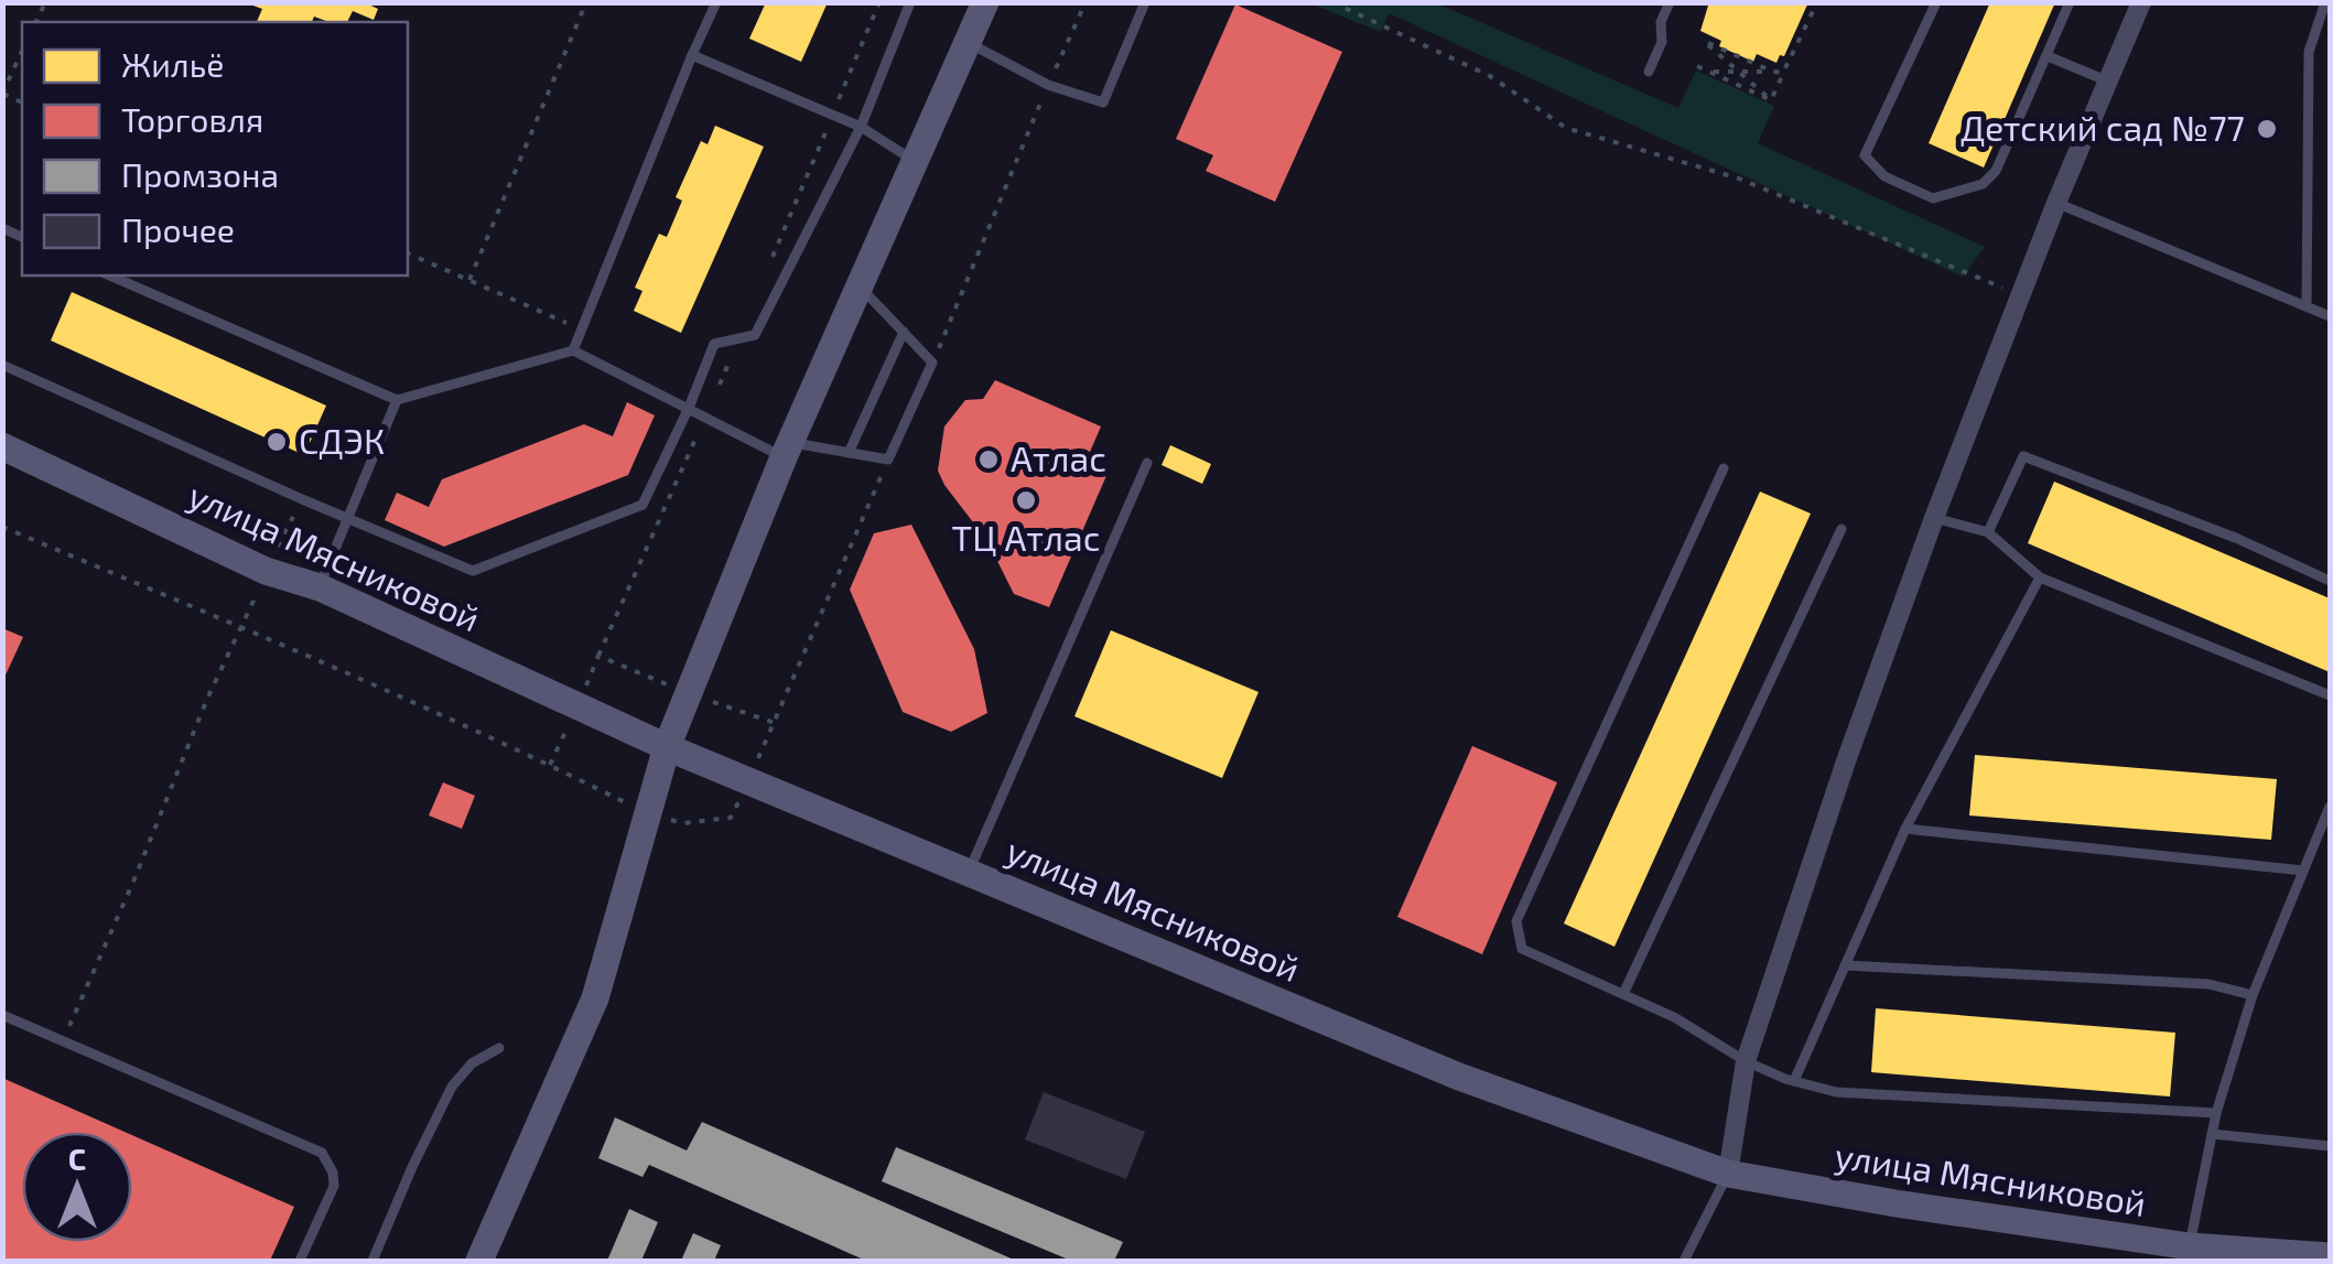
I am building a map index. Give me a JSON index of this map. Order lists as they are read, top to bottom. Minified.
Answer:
{"streets":{"street":["улица Мясниковой"]},"places":["Детский сад №77","СДЭК","Атлас","ТЦ Атлас"],"legend":["Жильё","Торговля","Промзона","Прочее"],"north":"top"}
